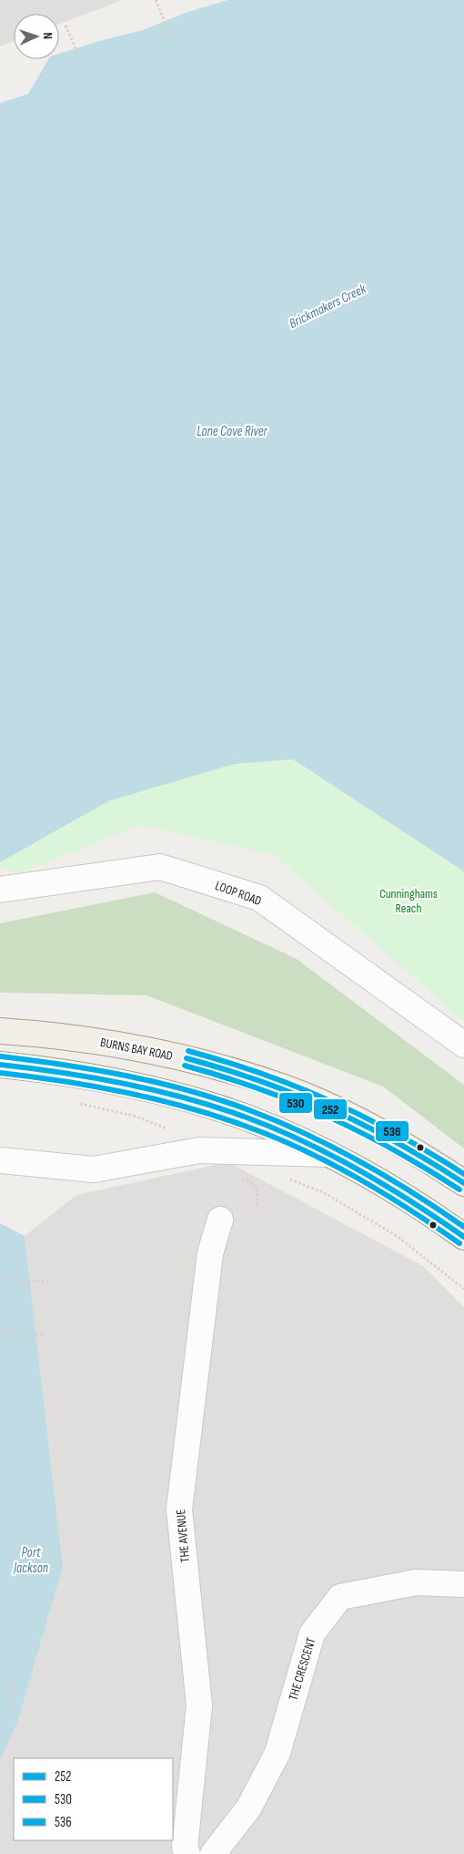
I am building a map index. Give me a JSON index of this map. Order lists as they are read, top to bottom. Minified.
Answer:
{"streets":{"main road":["BURNS BAY ROAD"],"street":["LOOP ROAD","THE AVENUE","THE CRESCENT"]},"water":["Brickmakers Creek","Lane Cove River","Port Jackson"],"parks":["Cunninghams Reach"],"lines":["transit line 536","transit line 252","transit line 530"],"legend":["252","530","536"],"north":"right"}
